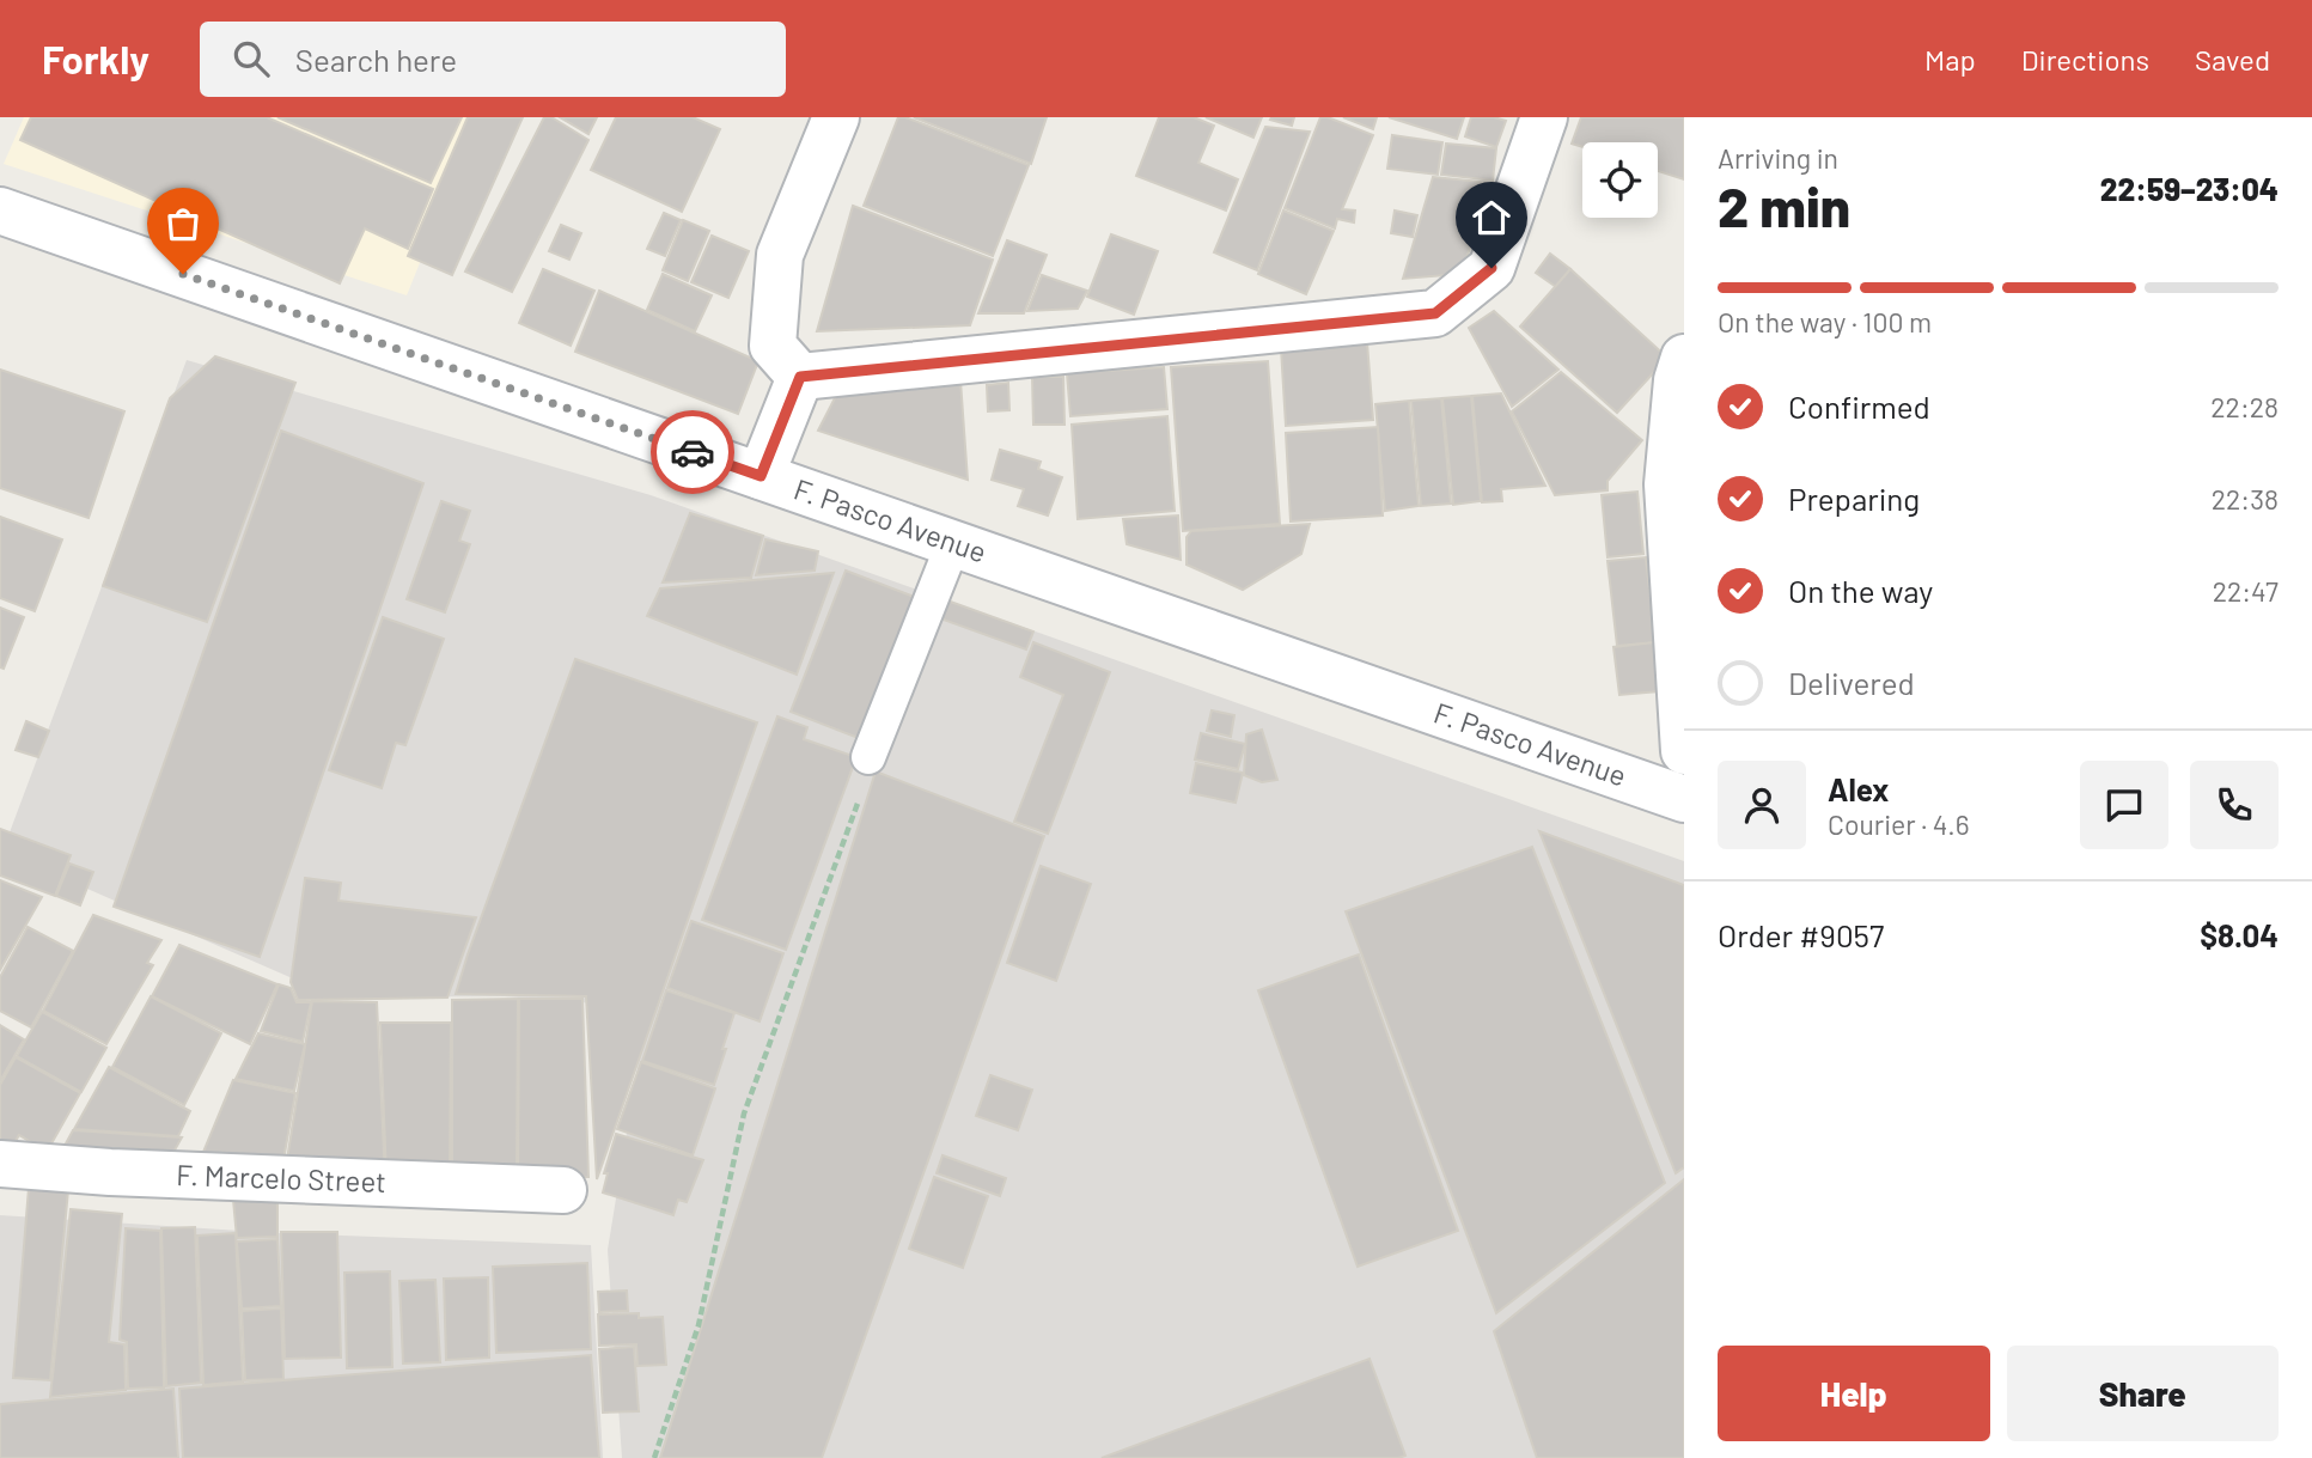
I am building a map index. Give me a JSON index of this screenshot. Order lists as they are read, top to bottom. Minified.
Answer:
{"streets":{"street":["F. Pasco Avenue","F. Marcelo Street"]},"page":{"header":"Forkly","search":"Search here","nav":["Map","Directions","Saved"],"heading":["2 min","Arriving in","22:59–23:04"],"panel":["Alex","Courier · 4.6","Order #9057","$8.04"],"bar":"On the way · 100 m","list":[["Confirmed","22:28"],["Preparing","22:38"],["On the way","22:47"],"Delivered"],"buttons":["Help","Share"]}}
